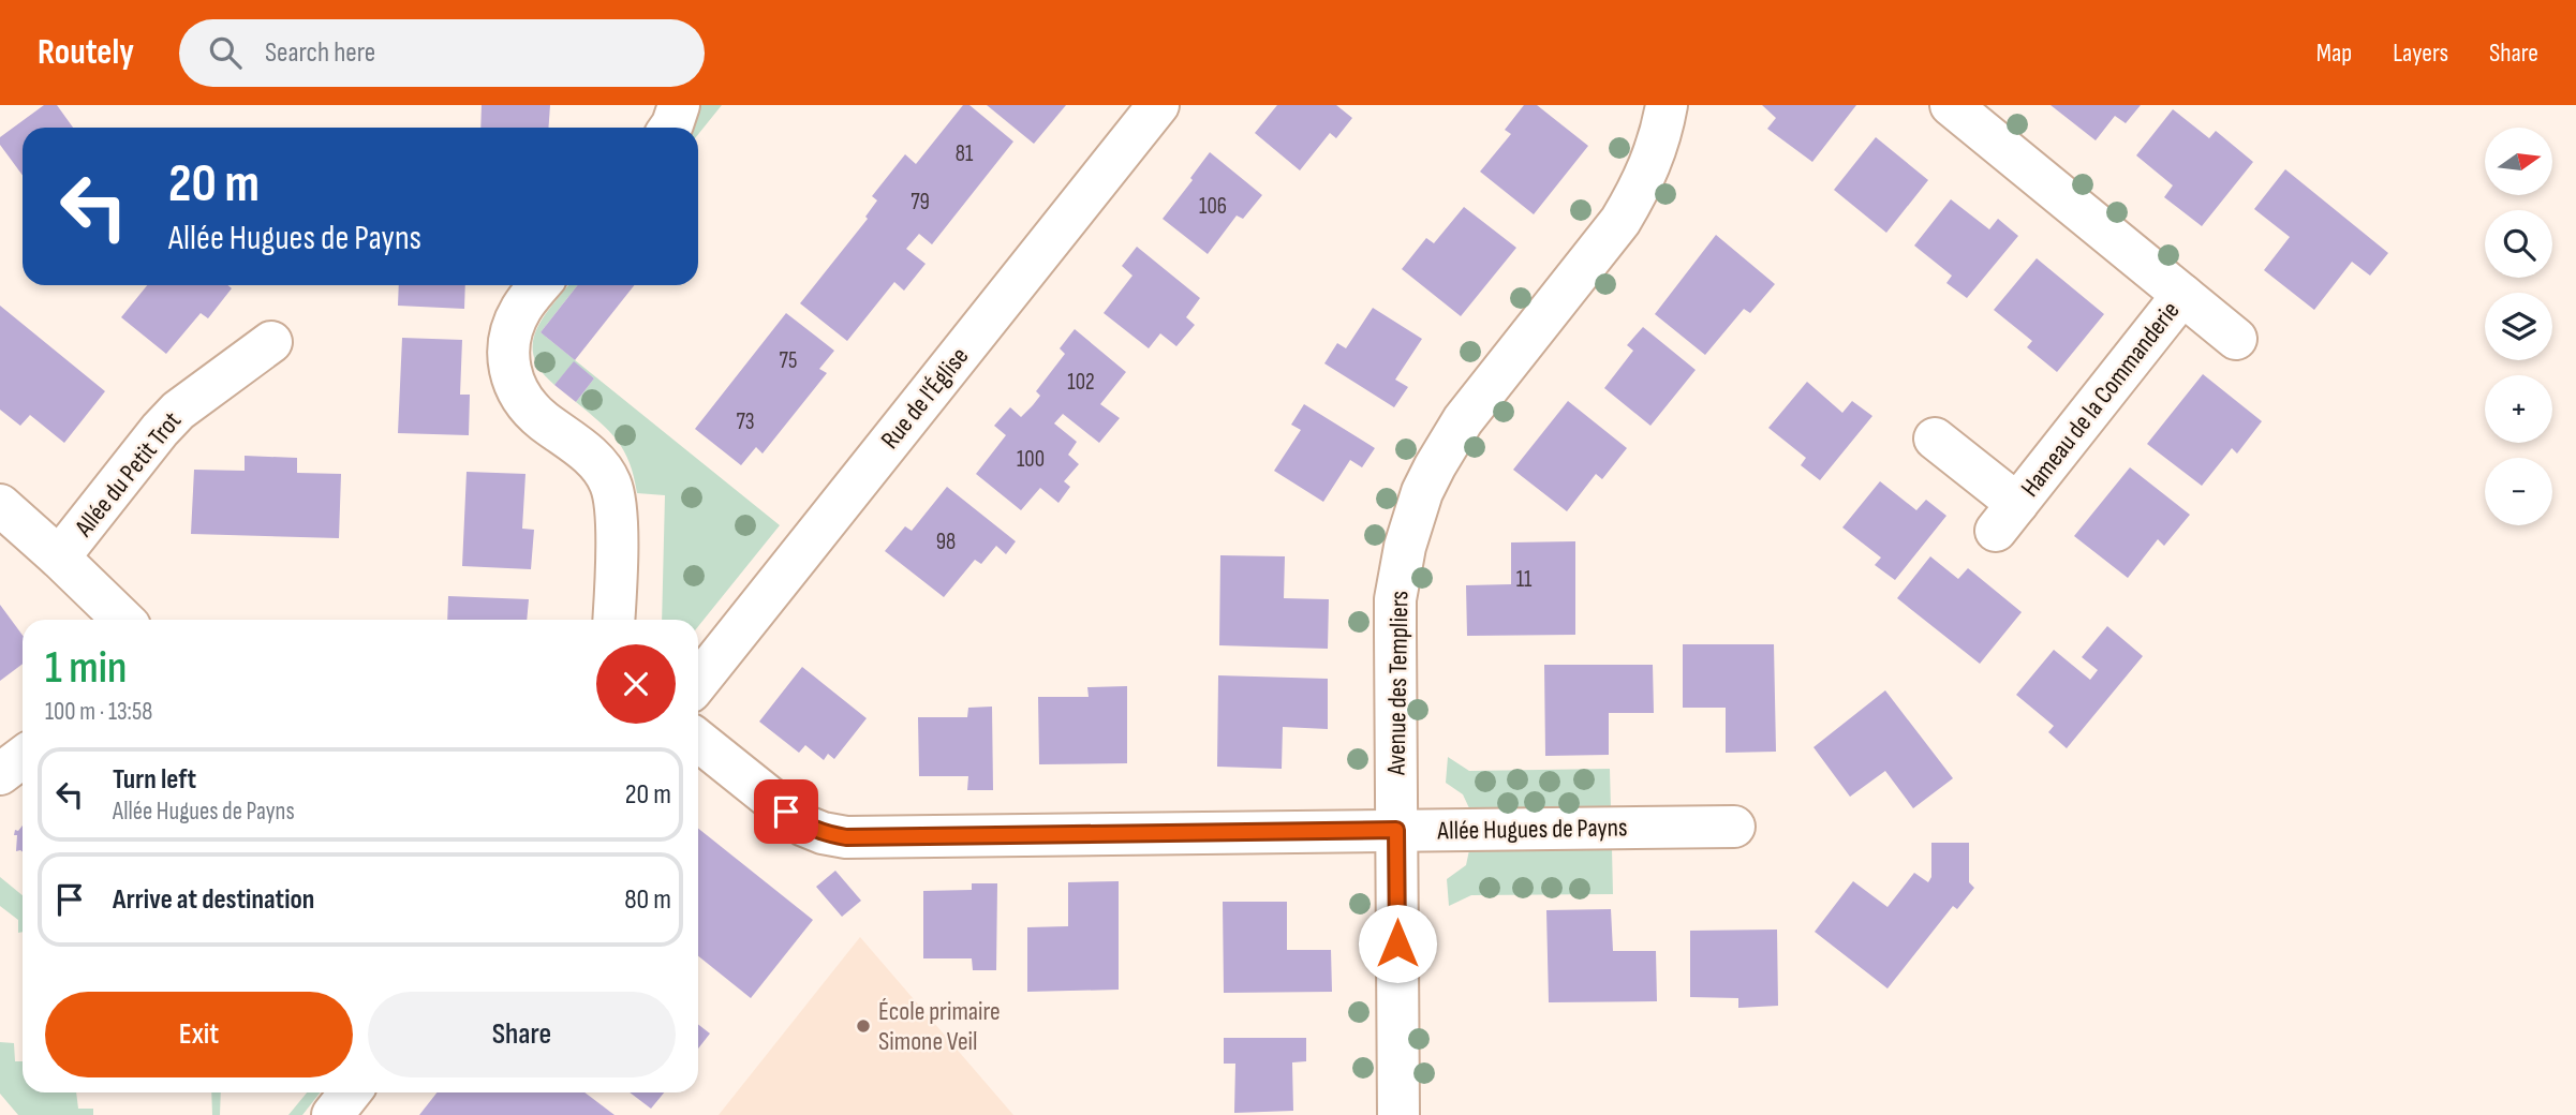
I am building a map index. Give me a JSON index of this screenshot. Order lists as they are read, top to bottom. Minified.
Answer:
{"streets":{"street":["Rue de l'Église","Hameau de la Commanderie","Allée du Petit Trot","Avenue des Templiers","Allée Hugues de Payns"]},"crossings":[["Avenue des Templiers","Allée Hugues de Payns"]],"places":["École primaire Simone Veil"],"house_numbers":["81","79","106","75","102","73","100","98","11"],"north":"right","page":{"header":"Routely","search":"Search here","nav":["Map","Layers","Share"],"map_buttons":["+","−"],"turn":["20 m","Allée Hugues de Payns"],"heading":["1 min","100 m · 13:58"],"list":[{"name":"Turn left","note":"Allée Hugues de Payns","value":"20 m"},{"name":"Arrive at destination","value":"80 m"}],"buttons":["Exit","Share"]}}
